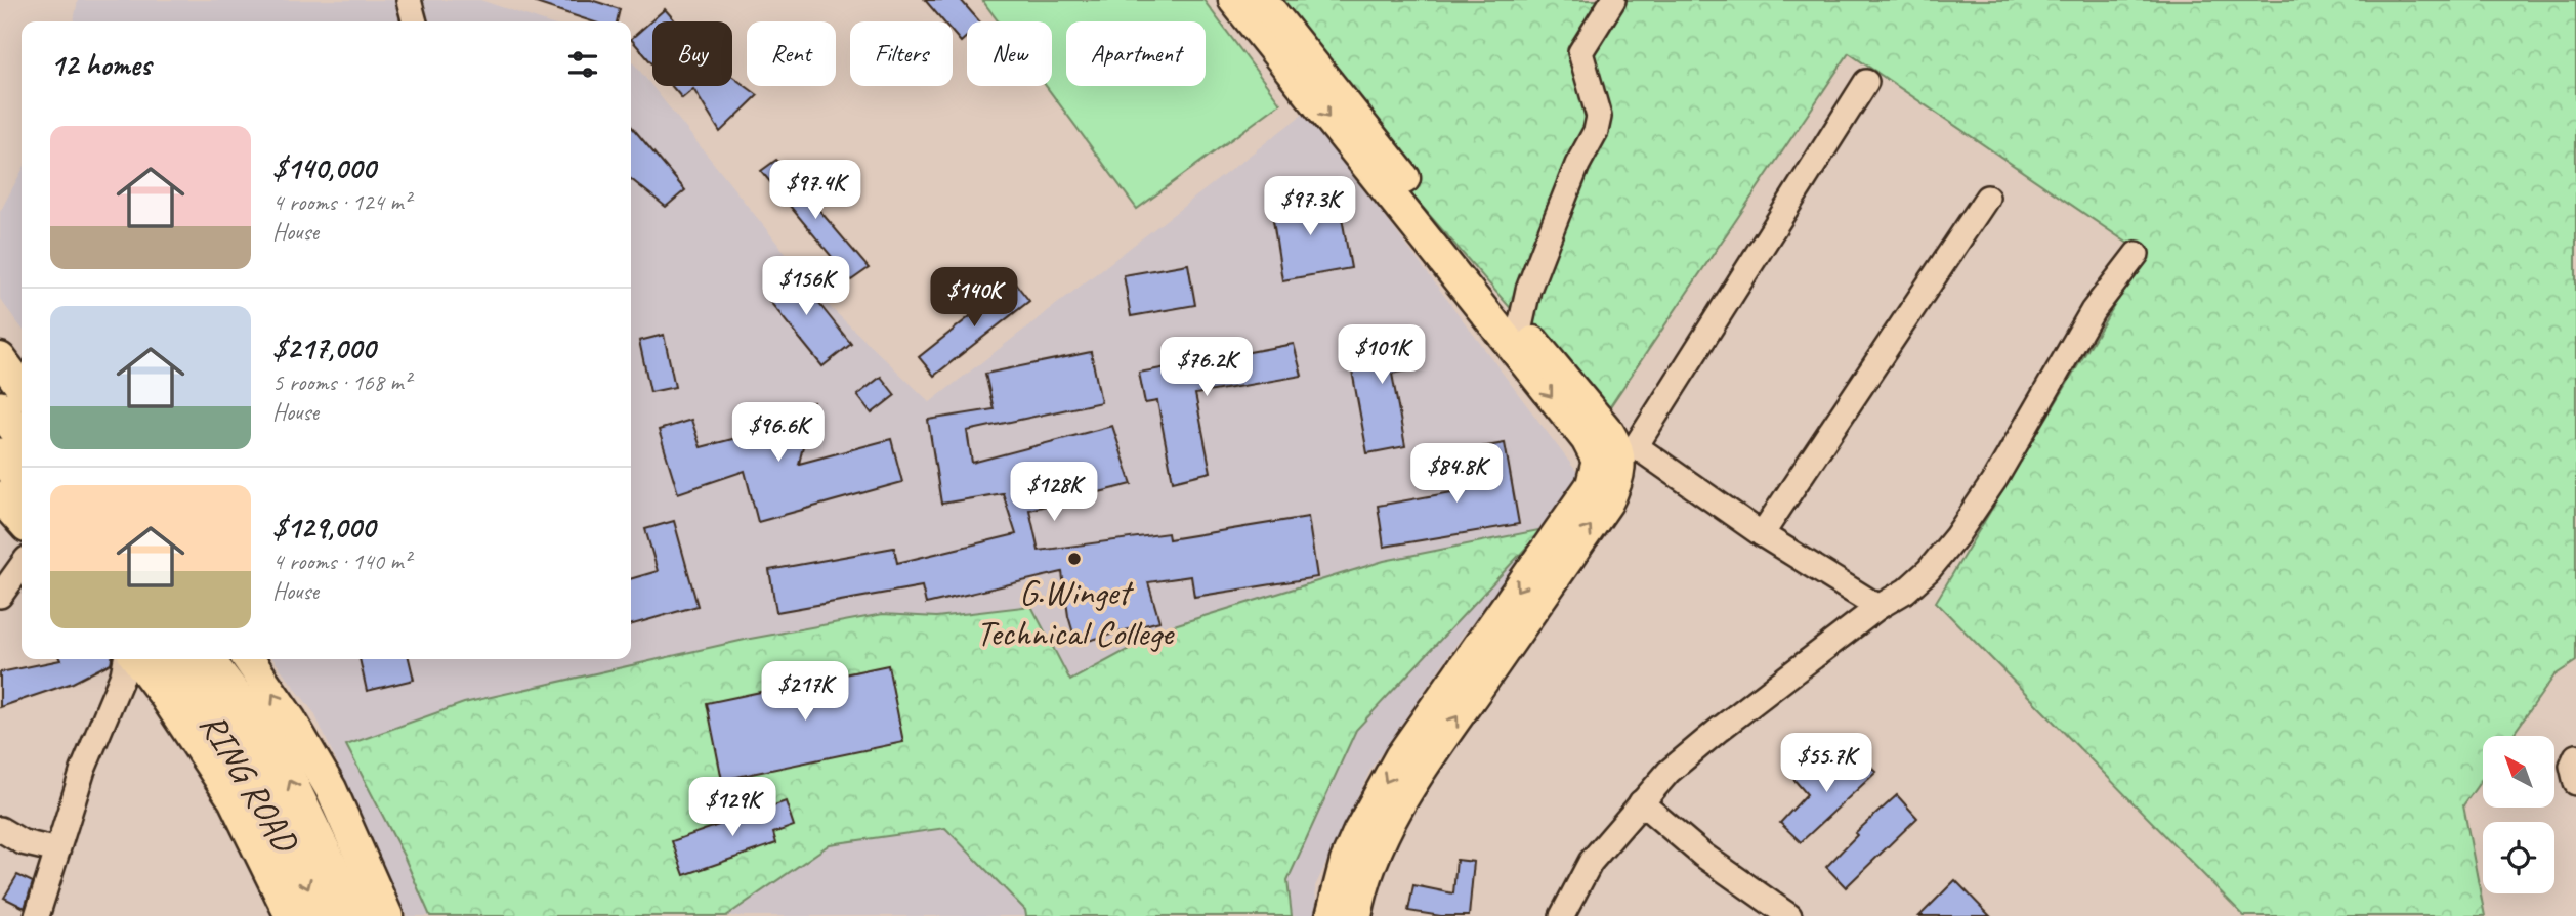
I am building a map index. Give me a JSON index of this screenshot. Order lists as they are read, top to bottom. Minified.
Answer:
{"streets":{"highway":["RING ROAD"]},"places":["G.Winget Technical College"],"north":"top left","page":{"chip":["Buy","Rent","Filters","New","Apartment"],"heading":"12 homes","list":[{"name":"$140,000","note":"4 rooms · 124 m² · House"},{"name":"$217,000","note":"5 rooms · 168 m² · House"},{"name":"$129,000","note":"4 rooms · 140 m² · House"}],"price":["$97.4K","$97.3K","$156K","$140K","$101K","$76.2K","$96.6K","$84.8K","$128K","$217K","$55.7K","$129K"]}}
